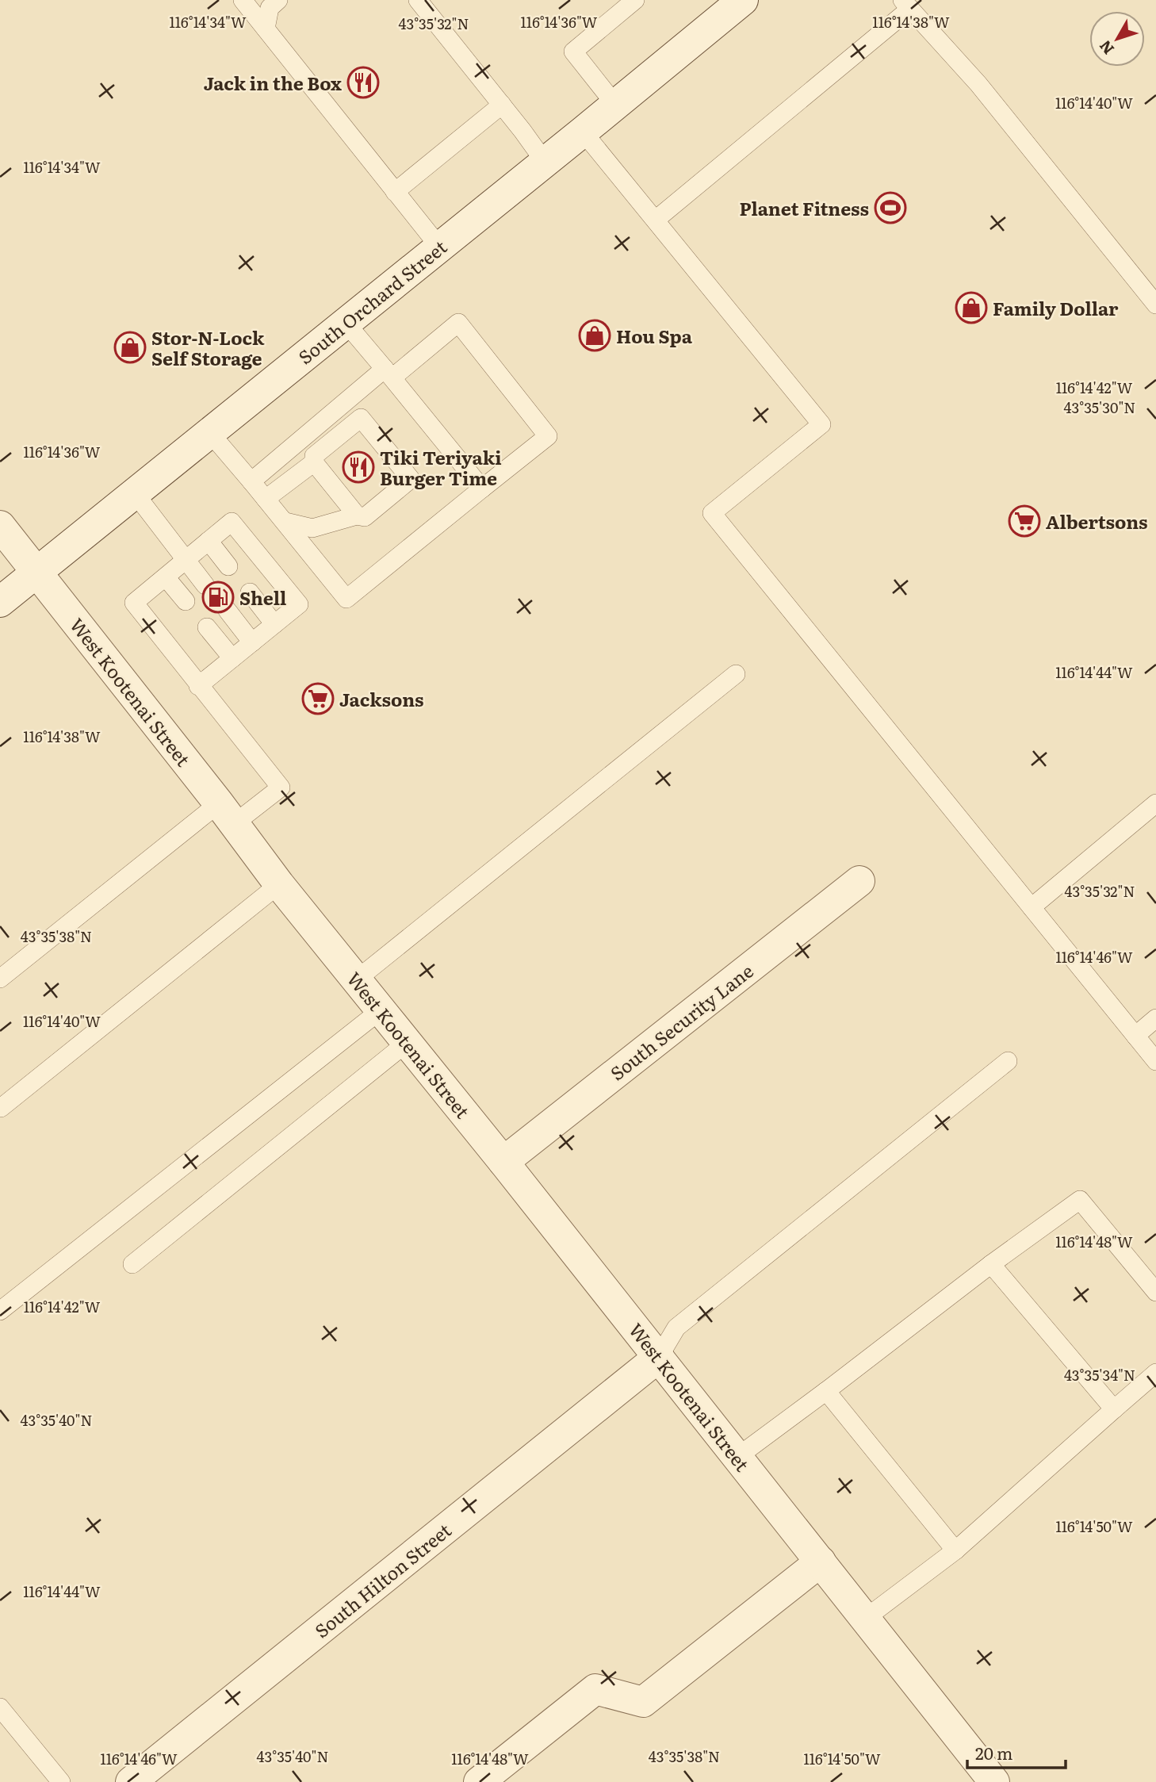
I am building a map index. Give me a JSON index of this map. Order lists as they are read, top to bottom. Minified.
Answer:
{"streets":{"street":["South Orchard Street","West Kootenai Street","South Security Lane","South Hilton Street"]},"crossings":[["South Orchard Street","West Kootenai Street"],["West Kootenai Street","South Security Lane"],["West Kootenai Street","South Hilton Street"]],"places":{"restaurant":["Jack in the Box","Tiki Teriyaki Burger Time"],"sports":["Planet Fitness"],"shop":["Family Dollar","Hou Spa","Stor-N-Lock Self Storage"],"supermarket":["Albertsons","Jacksons"],"fuel station":["Shell"]},"scale_bar":"20 m","north":"bottom left","coordinates":["116°14'34\"W","116°14'36\"W","116°14'38\"W","43°35'32\"N","116°14'40\"W","116°14'42\"W","43°35'30\"N","116°14'44\"W","43°35'38\"N","116°14'46\"W","116°14'48\"W","43°35'34\"N","43°35'40\"N","116°14'50\"W"]}
